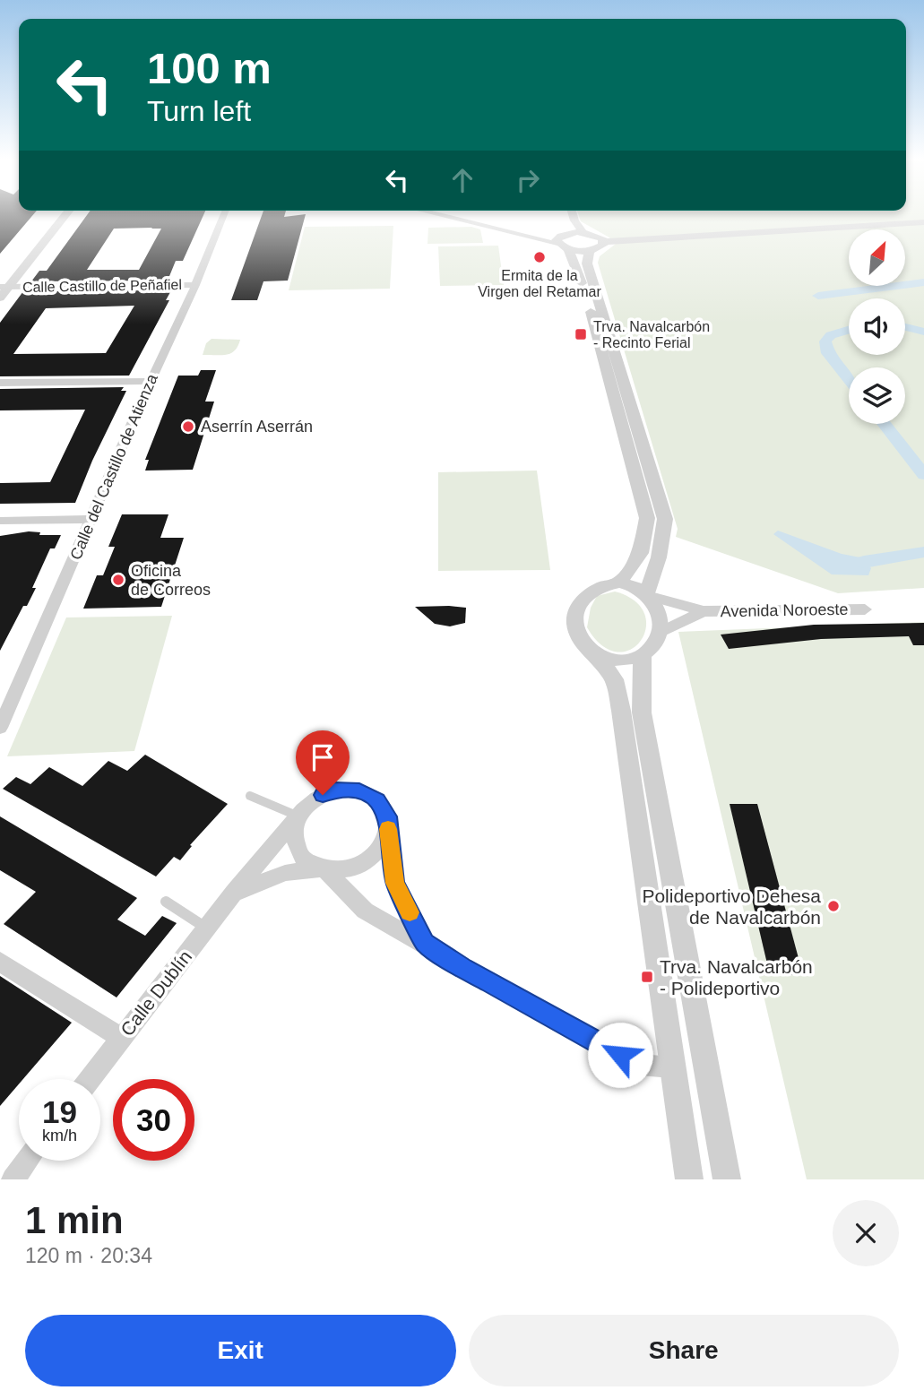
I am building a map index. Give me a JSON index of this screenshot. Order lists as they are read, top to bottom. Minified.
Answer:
{"streets":{"street":["Calle Castillo de Peñafiel","Calle del Castillo de Atienza","Avenida Noroeste","Calle Dublín"]},"crossings":[["Calle Castillo de Peñafiel","Calle del Castillo de Atienza"]],"places":{"other":["Ermita de la Virgen del Retamar","Aserrín Aserrán","Oficina de Correos","Polideportivo Dehesa de Navalcarbón"],"transit":["Trva. Navalcarbón - Recinto Ferial","Trva. Navalcarbón - Polideportivo"]},"north":"top right","page":{"turn":["100 m","Turn left"],"speed":"19 km/h","limit":"30","heading":["1 min","120 m · 20:34"],"buttons":["Exit","Share"]}}
